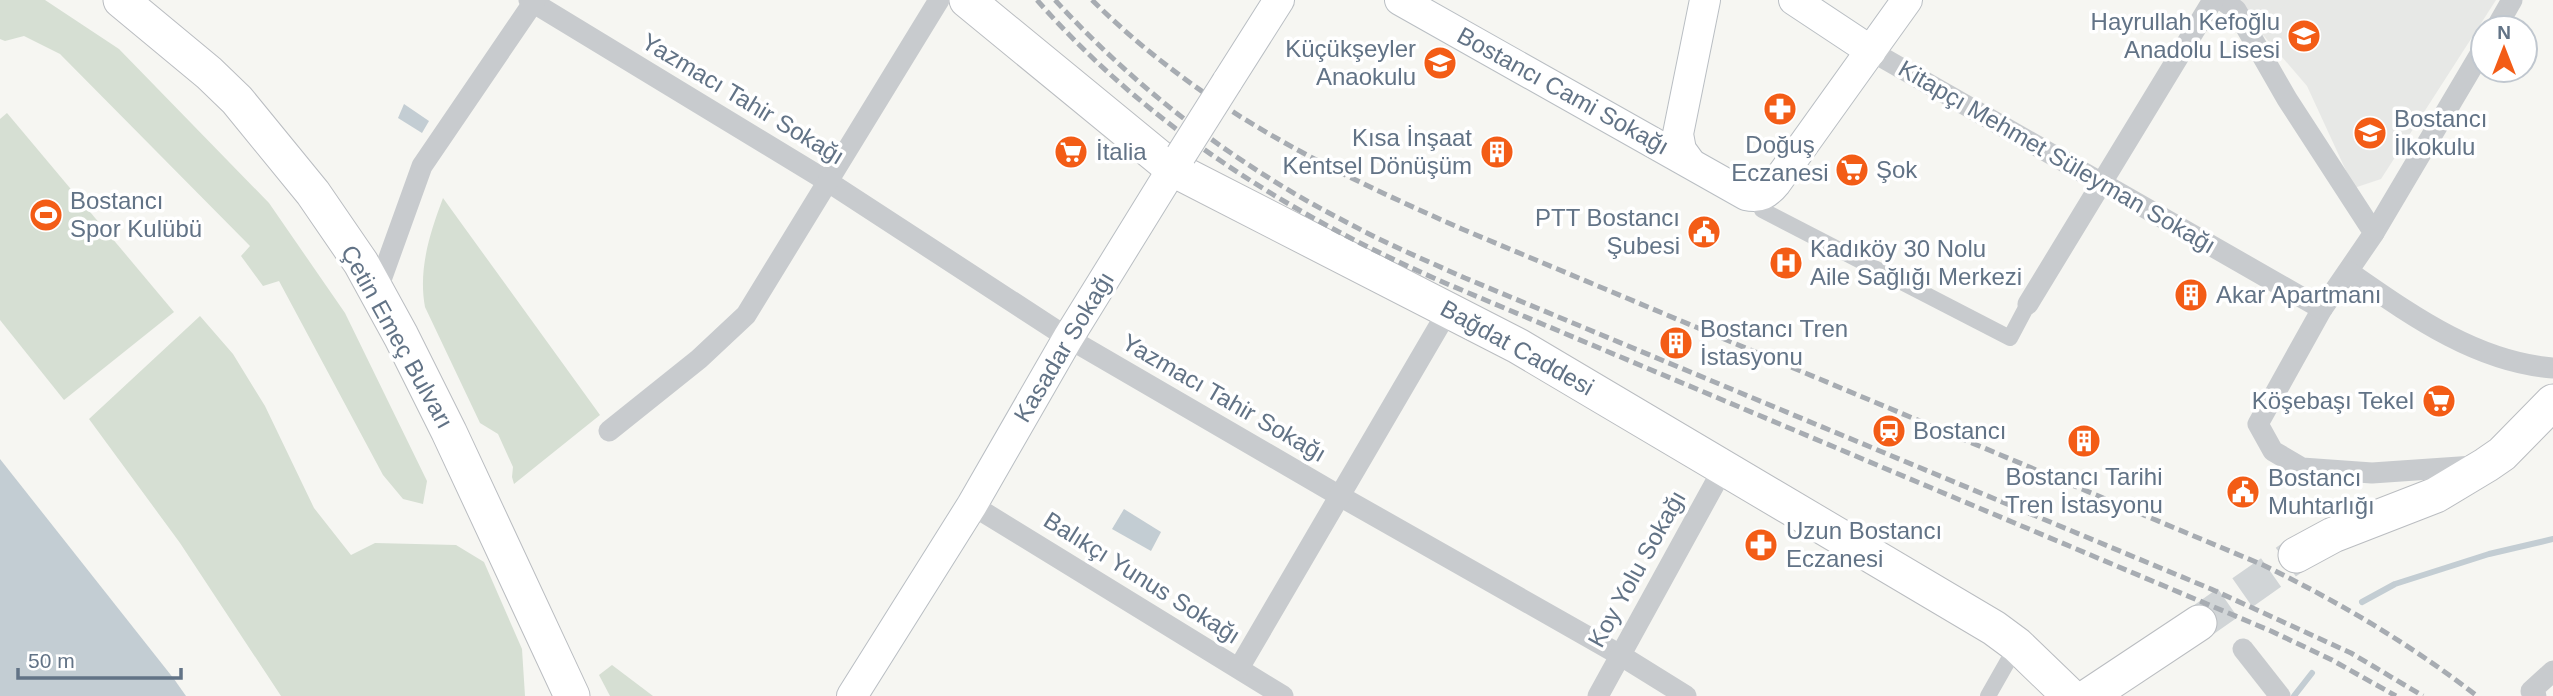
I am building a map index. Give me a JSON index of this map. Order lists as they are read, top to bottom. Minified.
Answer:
{"streets":{"main road":["Bostancı Cami Sokağı","Kitapçı Mehmet Süleyman Sokağı","Çetin Emeç Bulvarı","Kasadar Sokağı","Bağdat Caddesi"],"street":["Yazmacı Tahir Sokağı","Koy Yolu Sokağı","Balıkçı Yunus Sokağı"]},"crossings":[["Bostancı Cami Sokağı","Kitapçı Mehmet Süleyman Sokağı"],["Yazmacı Tahir Sokağı","Kasadar Sokağı"],["Yazmacı Tahir Sokağı","Koy Yolu Sokağı"],["Kasadar Sokağı","Bağdat Caddesi"],["Kasadar Sokağı","Balıkçı Yunus Sokağı"],["Bağdat Caddesi","Koy Yolu Sokağı"]],"places":{"school or university":["Hayrullah Kefoğlu Anadolu Lisesi","Küçükşeyler Anaokulu","Bostancı İlkokulu"],"pharmacy":["Doğuş Eczanesi","Uzun Bostancı Eczanesi"],"supermarket":["İtalia","Şok","Köşebaşı Tekel"],"building":["Kısa İnşaat Kentsel Dönüşüm","Akar Apartmanı","Bostancı Tren İstasyonu","Bostancı Tarihi Tren İstasyonu"],"sports":["Bostancı Spor Kulübü"],"public building":["PTT Bostancı Şubesi","Bostancı Muhtarlığı"],"hospital":["Kadıköy 30 Nolu Aile Sağlığı Merkezi"],"station":["Bostancı"]},"scale_bar":"50 m","north":"top"}
